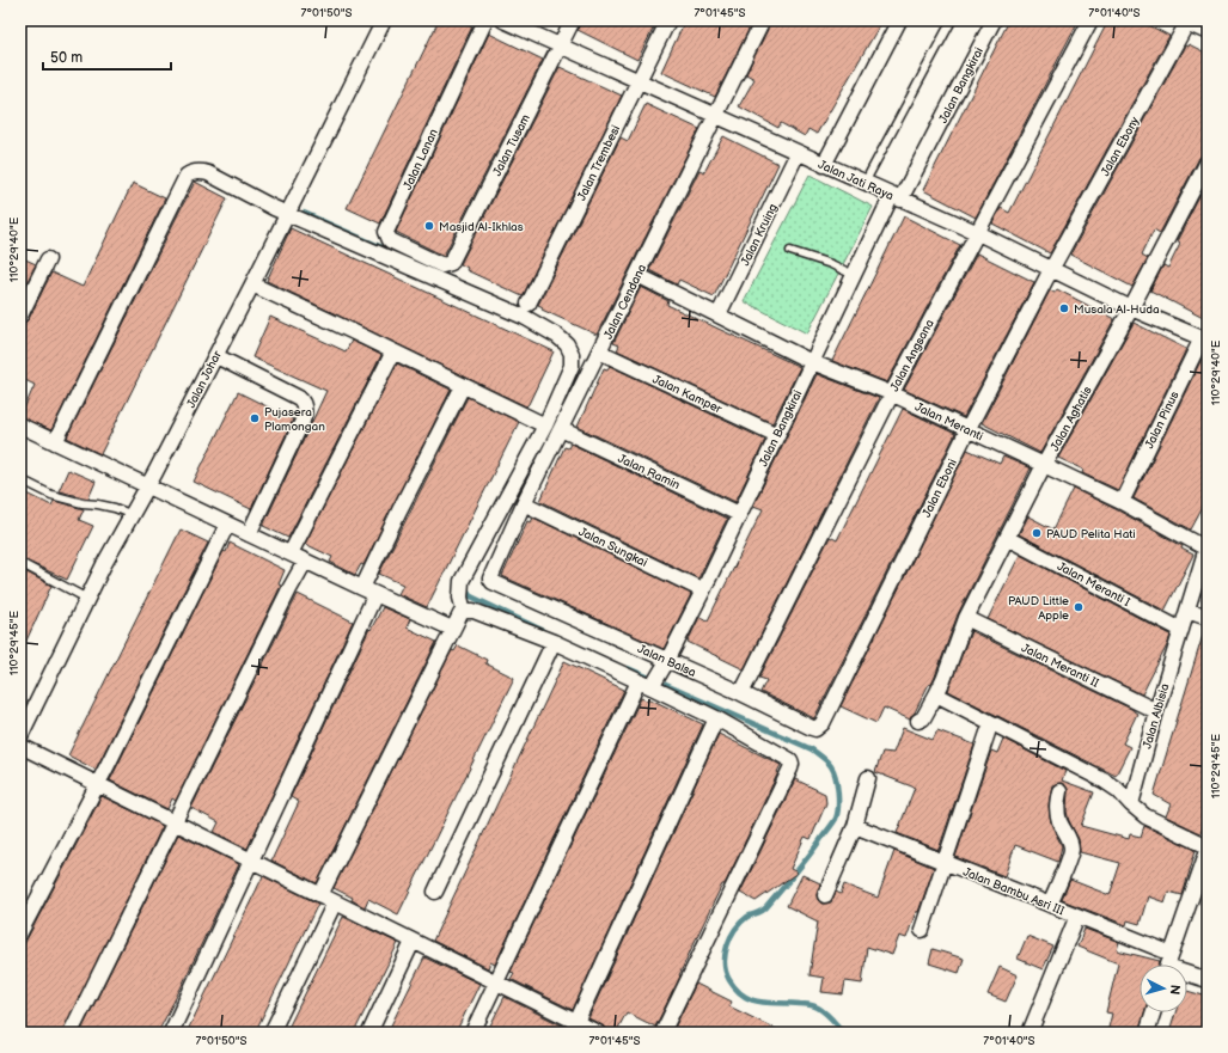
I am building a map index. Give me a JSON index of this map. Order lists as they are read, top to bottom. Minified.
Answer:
{"streets":{"street":["Jalan Bangkirai","Jalan Tusam","Jalan Ebony","Jalan Lanan","Jalan Trembesi","Jalan Jati Raya","Jalan Kruing","Jalan Cendana","Jalan Angsana","Jalan Johar","Jalan Kamper","Jalan Aghatis","Jalan Pinus","Jalan Meranti","Jalan Ramin","Jalan Eboni","Jalan Sungkai","Jalan Meranti I","Jalan Balsa","Jalan Meranti II","Jalan Albisia","Jalan Bambu Asri III"]},"crossings":[["Jalan Bangkirai","Jalan Jati Raya"],["Jalan Bangkirai","Jalan Kamper"],["Jalan Bangkirai","Jalan Meranti"],["Jalan Bangkirai","Jalan Ramin"],["Jalan Bangkirai","Jalan Sungkai"],["Jalan Bangkirai","Jalan Balsa"],["Jalan Tusam","Jalan Lanan"],["Jalan Tusam","Jalan Jati Raya"],["Jalan Ebony","Jalan Jati Raya"],["Jalan Ebony","Jalan Eboni"],["Jalan Trembesi","Jalan Jati Raya"],["Jalan Jati Raya","Jalan Kruing"],["Jalan Jati Raya","Jalan Cendana"],["Jalan Jati Raya","Jalan Angsana"],["Jalan Jati Raya","Jalan Aghatis"],["Jalan Jati Raya","Jalan Pinus"],["Jalan Jati Raya","Jalan Eboni"],["Jalan Kruing","Jalan Meranti"],["Jalan Cendana","Jalan Kamper"],["Jalan Cendana","Jalan Meranti"],["Jalan Cendana","Jalan Ramin"],["Jalan Cendana","Jalan Sungkai"],["Jalan Cendana","Jalan Balsa"],["Jalan Angsana","Jalan Meranti"],["Jalan Angsana","Jalan Balsa"],["Jalan Aghatis","Jalan Meranti"],["Jalan Aghatis","Jalan Meranti I"],["Jalan Aghatis","Jalan Meranti II"],["Jalan Pinus","Jalan Meranti"],["Jalan Meranti","Jalan Eboni"],["Jalan Meranti","Jalan Albisia"],["Jalan Eboni","Jalan Balsa"],["Jalan Meranti I","Jalan Albisia"],["Jalan Meranti II","Jalan Albisia"]],"places":["Masjid Al-Ikhlas","Musala Al-Huda","Pujasera Plamongan","PAUD Pelita Hati","PAUD Little Apple"],"scale_bar":"50 m","north":"right","coordinates":["7°01'50\"S","7°01'45\"S","7°01'40\"S","110°29'40\"E","110°29'45\"E"]}
